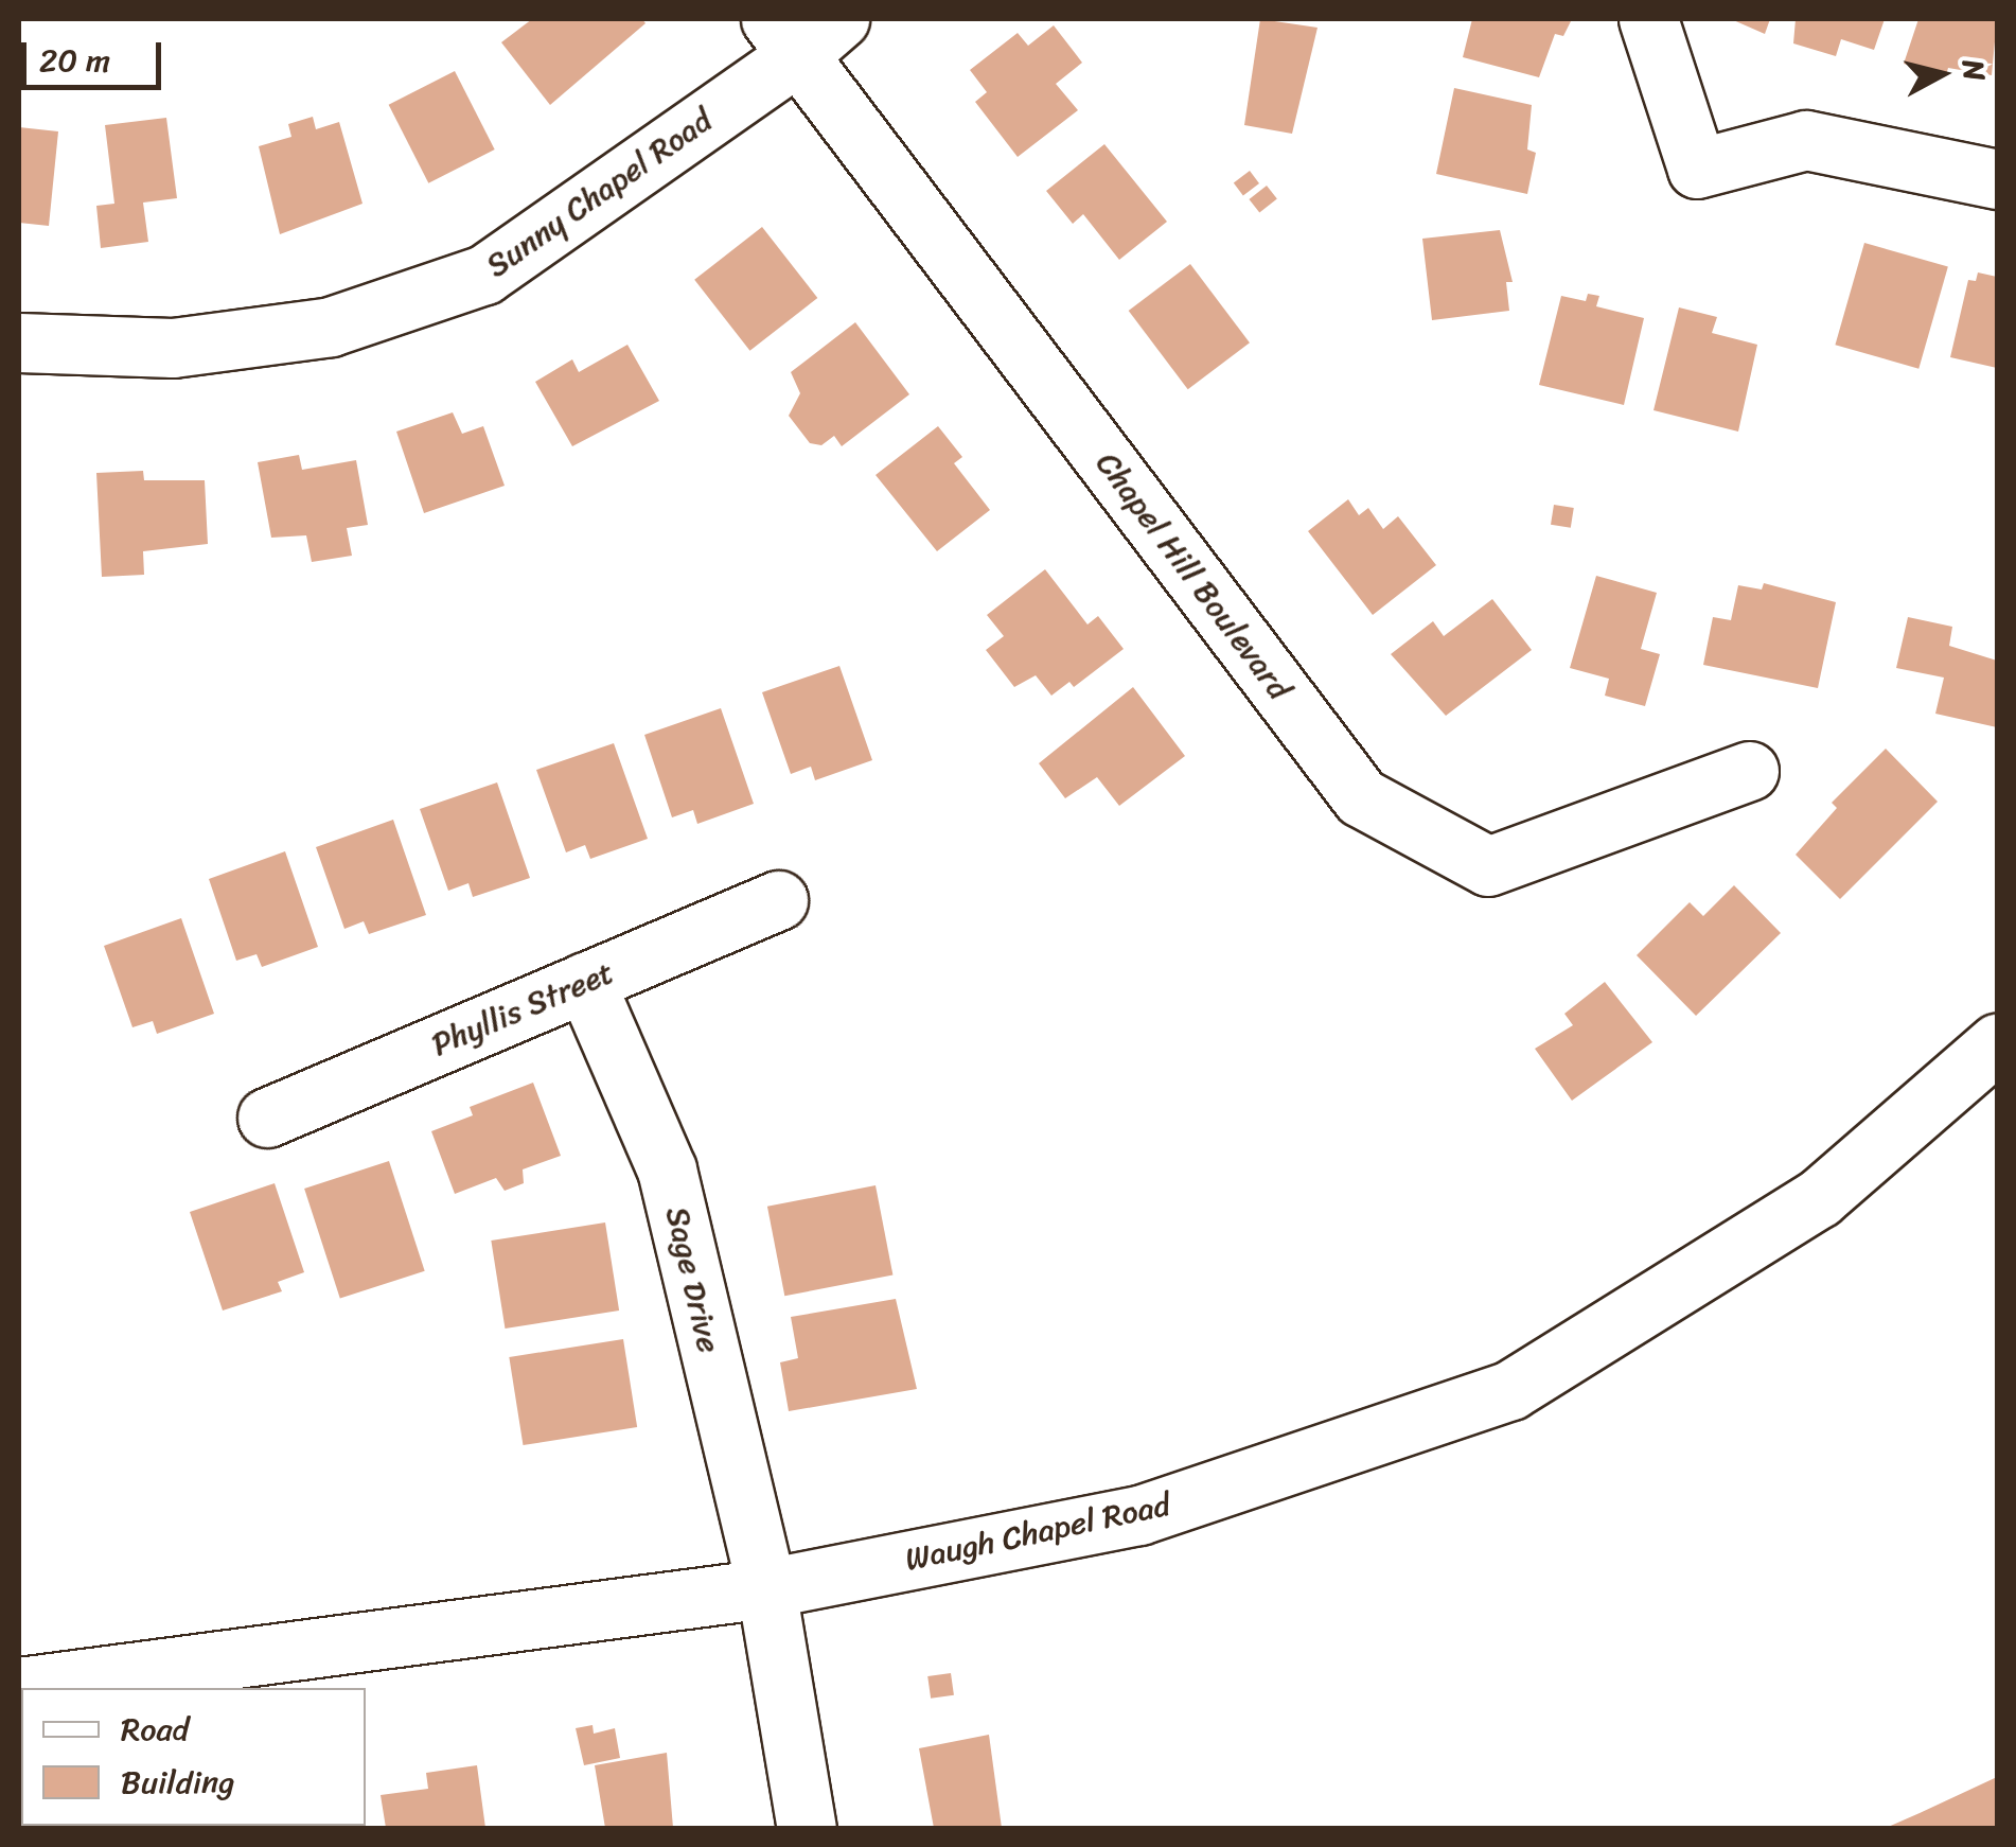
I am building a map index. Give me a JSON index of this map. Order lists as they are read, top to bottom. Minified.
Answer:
{"streets":{"street":["Sunny Chapel Road","Chapel Hill Boulevard","Phyllis Street","Sage Drive","Waugh Chapel Road"]},"crossings":[["Sunny Chapel Road","Chapel Hill Boulevard"],["Phyllis Street","Sage Drive"],["Sage Drive","Waugh Chapel Road"]],"legend":["Road","Building"],"scale_bar":"20 m","north":"right"}
